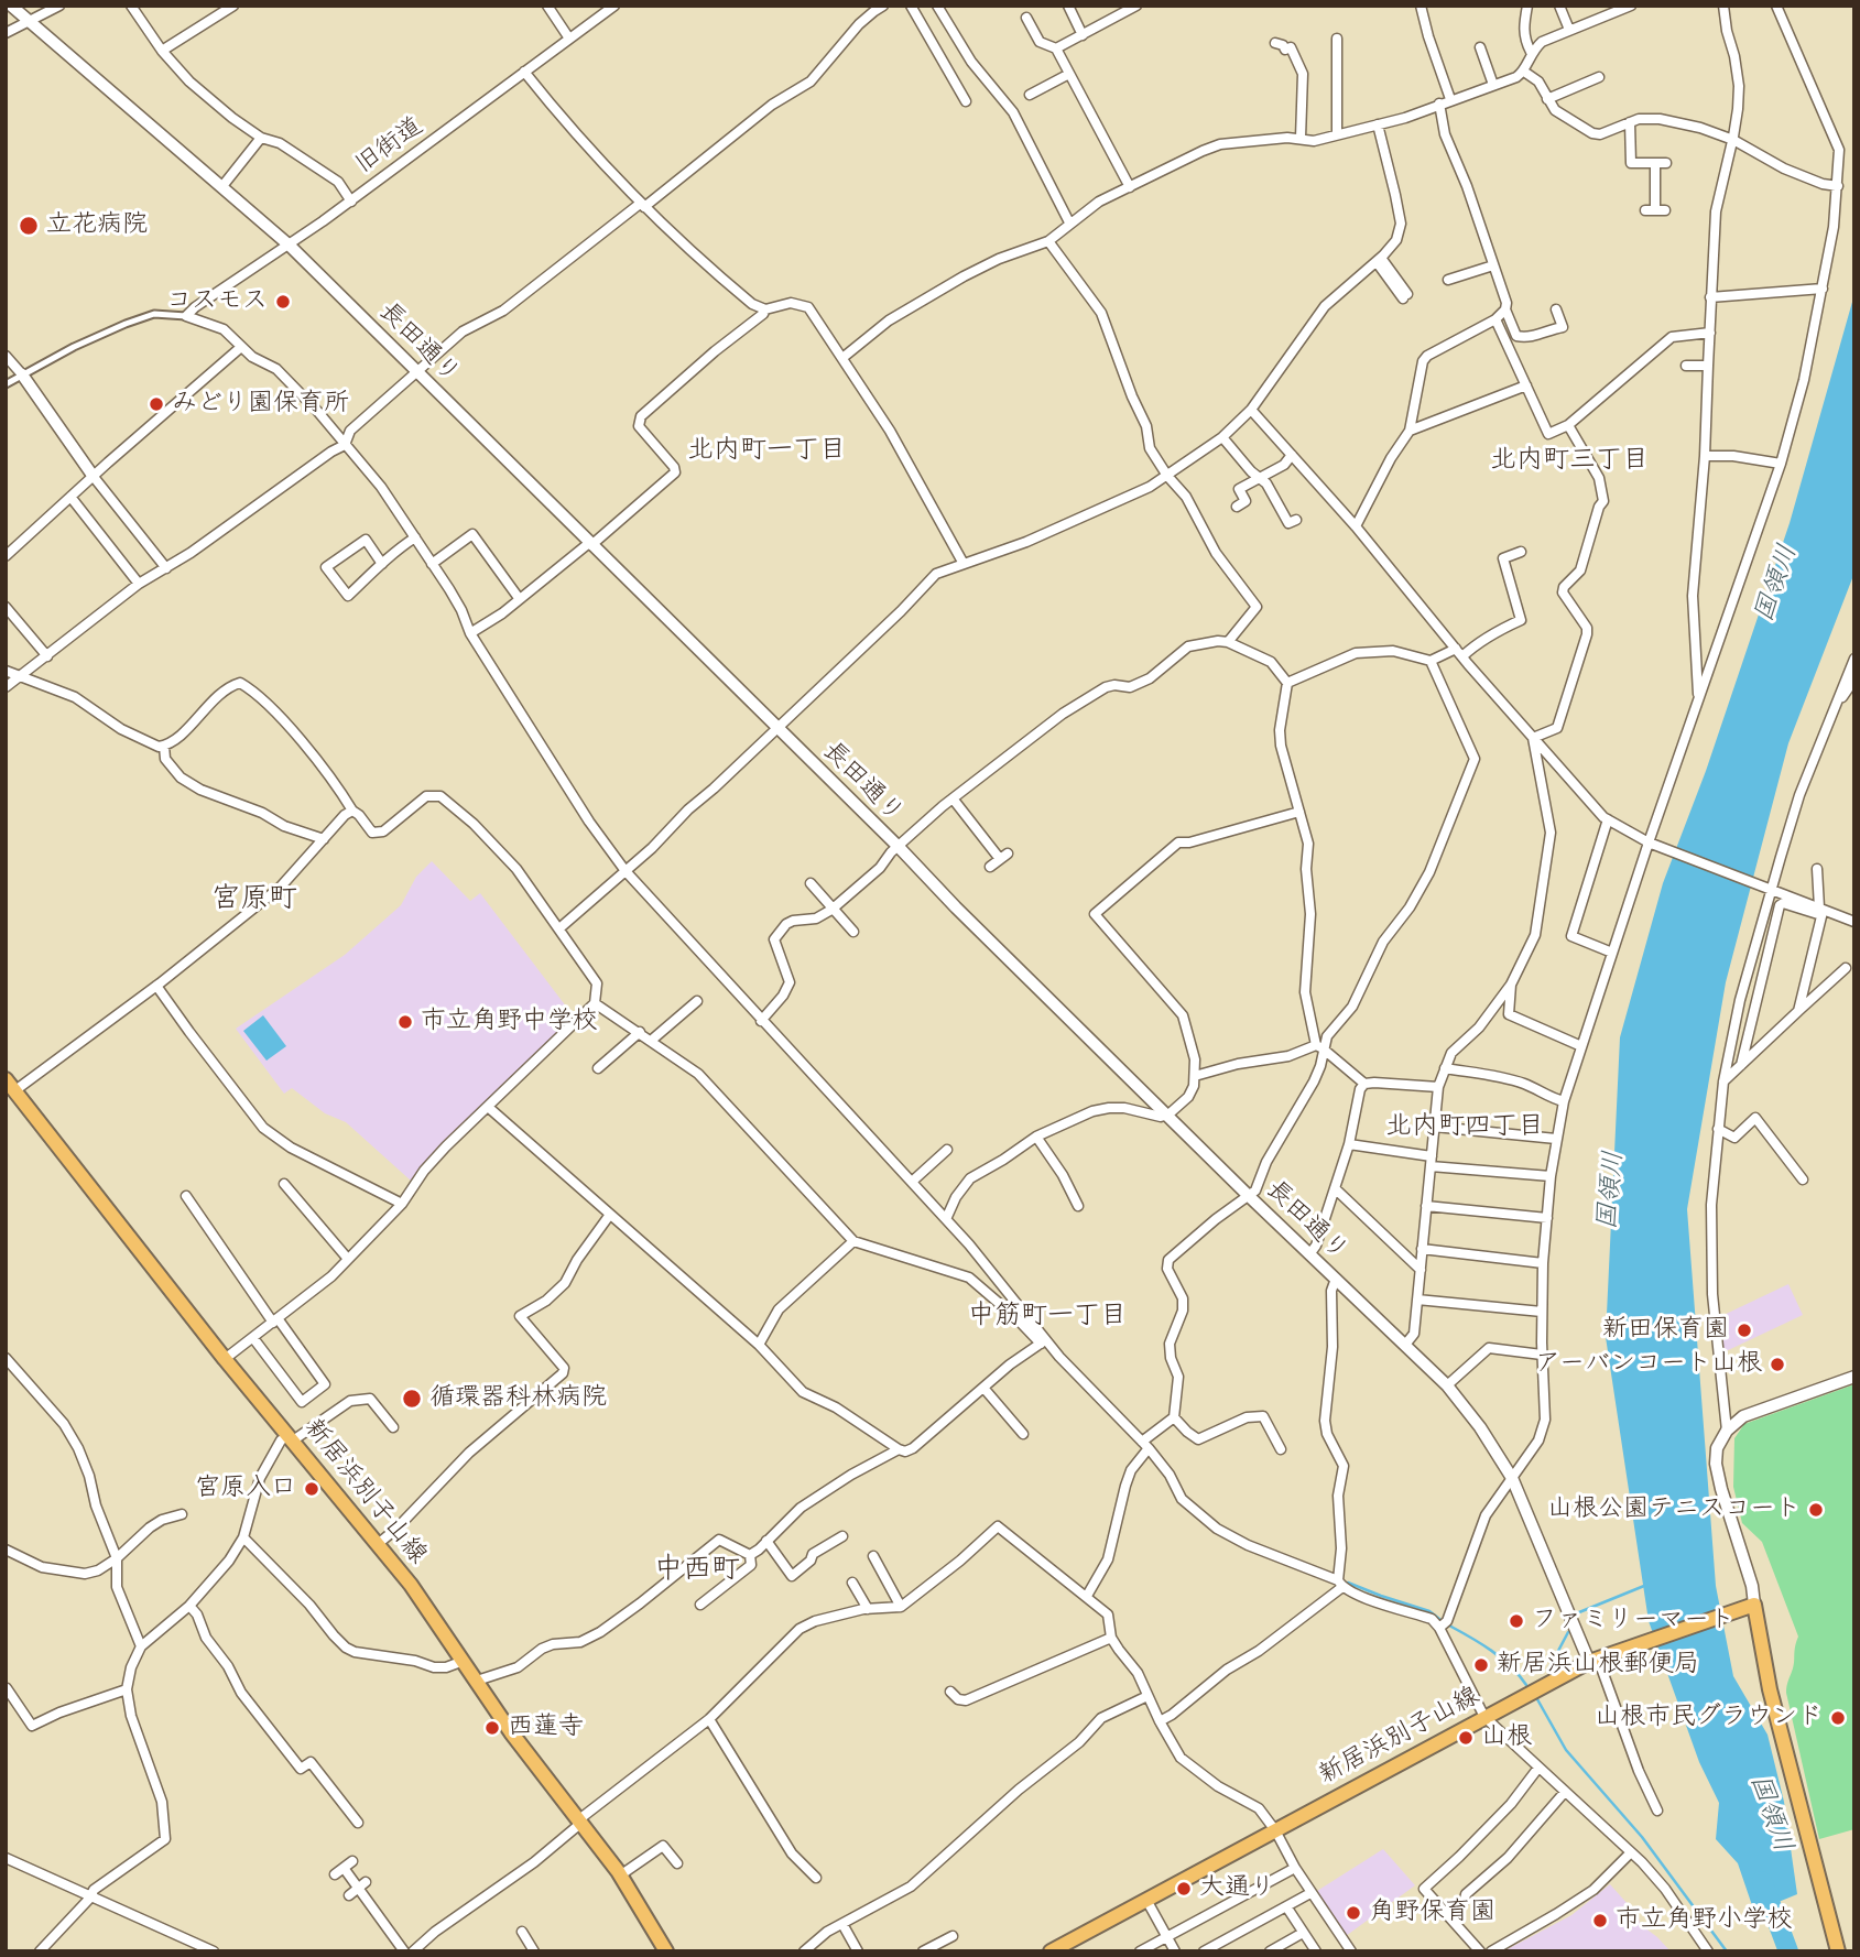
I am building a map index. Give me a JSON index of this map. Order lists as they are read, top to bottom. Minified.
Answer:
{"streets":{"main road":["新居浜別子山線"],"street":["旧街道","長田通り"]},"crossings":[["旧街道","長田通り"],["長田通り","新居浜別子山線"]],"districts":["北内町一丁目","北内町三丁目","宮原町","北内町四丁目","中筋町一丁目","中西町"],"water":["国領川"],"places":["立花病院","コスモス","みどり園保育所","市立角野中学校","新田保育園","アーバンコート山根","循環器科林病院","宮原入口","山根公園テニスコート","ファミリーマート","新居浜山根郵便局","山根市民グラウンド","西蓮寺","山根","大通り","角野保育園","市立角野小学校"]}
